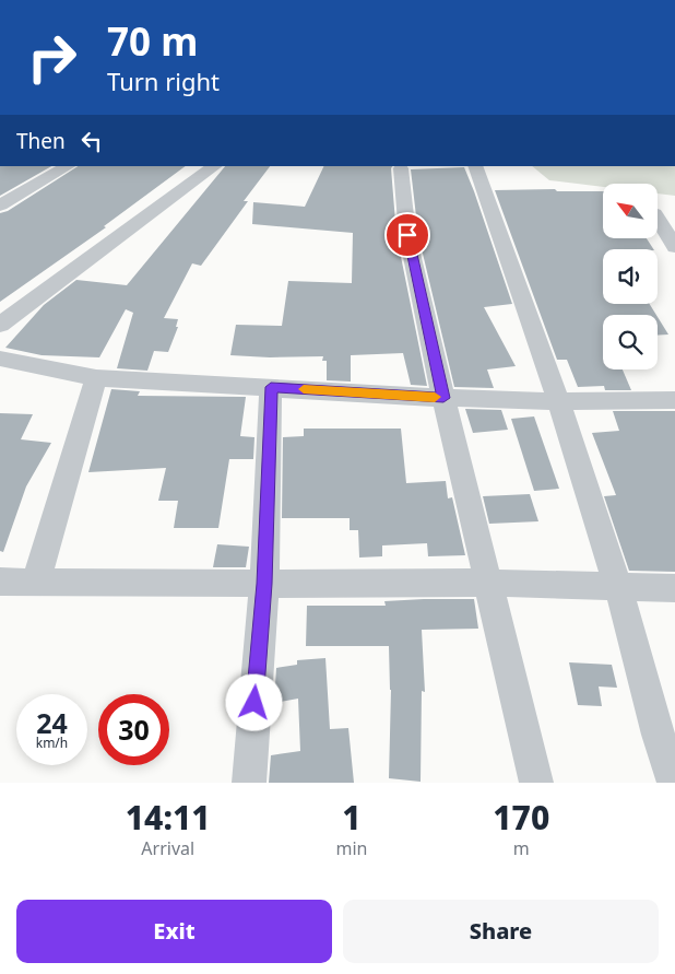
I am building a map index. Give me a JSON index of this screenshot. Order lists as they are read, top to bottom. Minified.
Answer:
{"north":"top left","page":{"turn":["70 m","Turn right"],"then":"Then","speed":"24 km/h","limit":"30","eta":["14:11","Arrival","1","min","170","m"],"buttons":["Exit","Share"]}}
